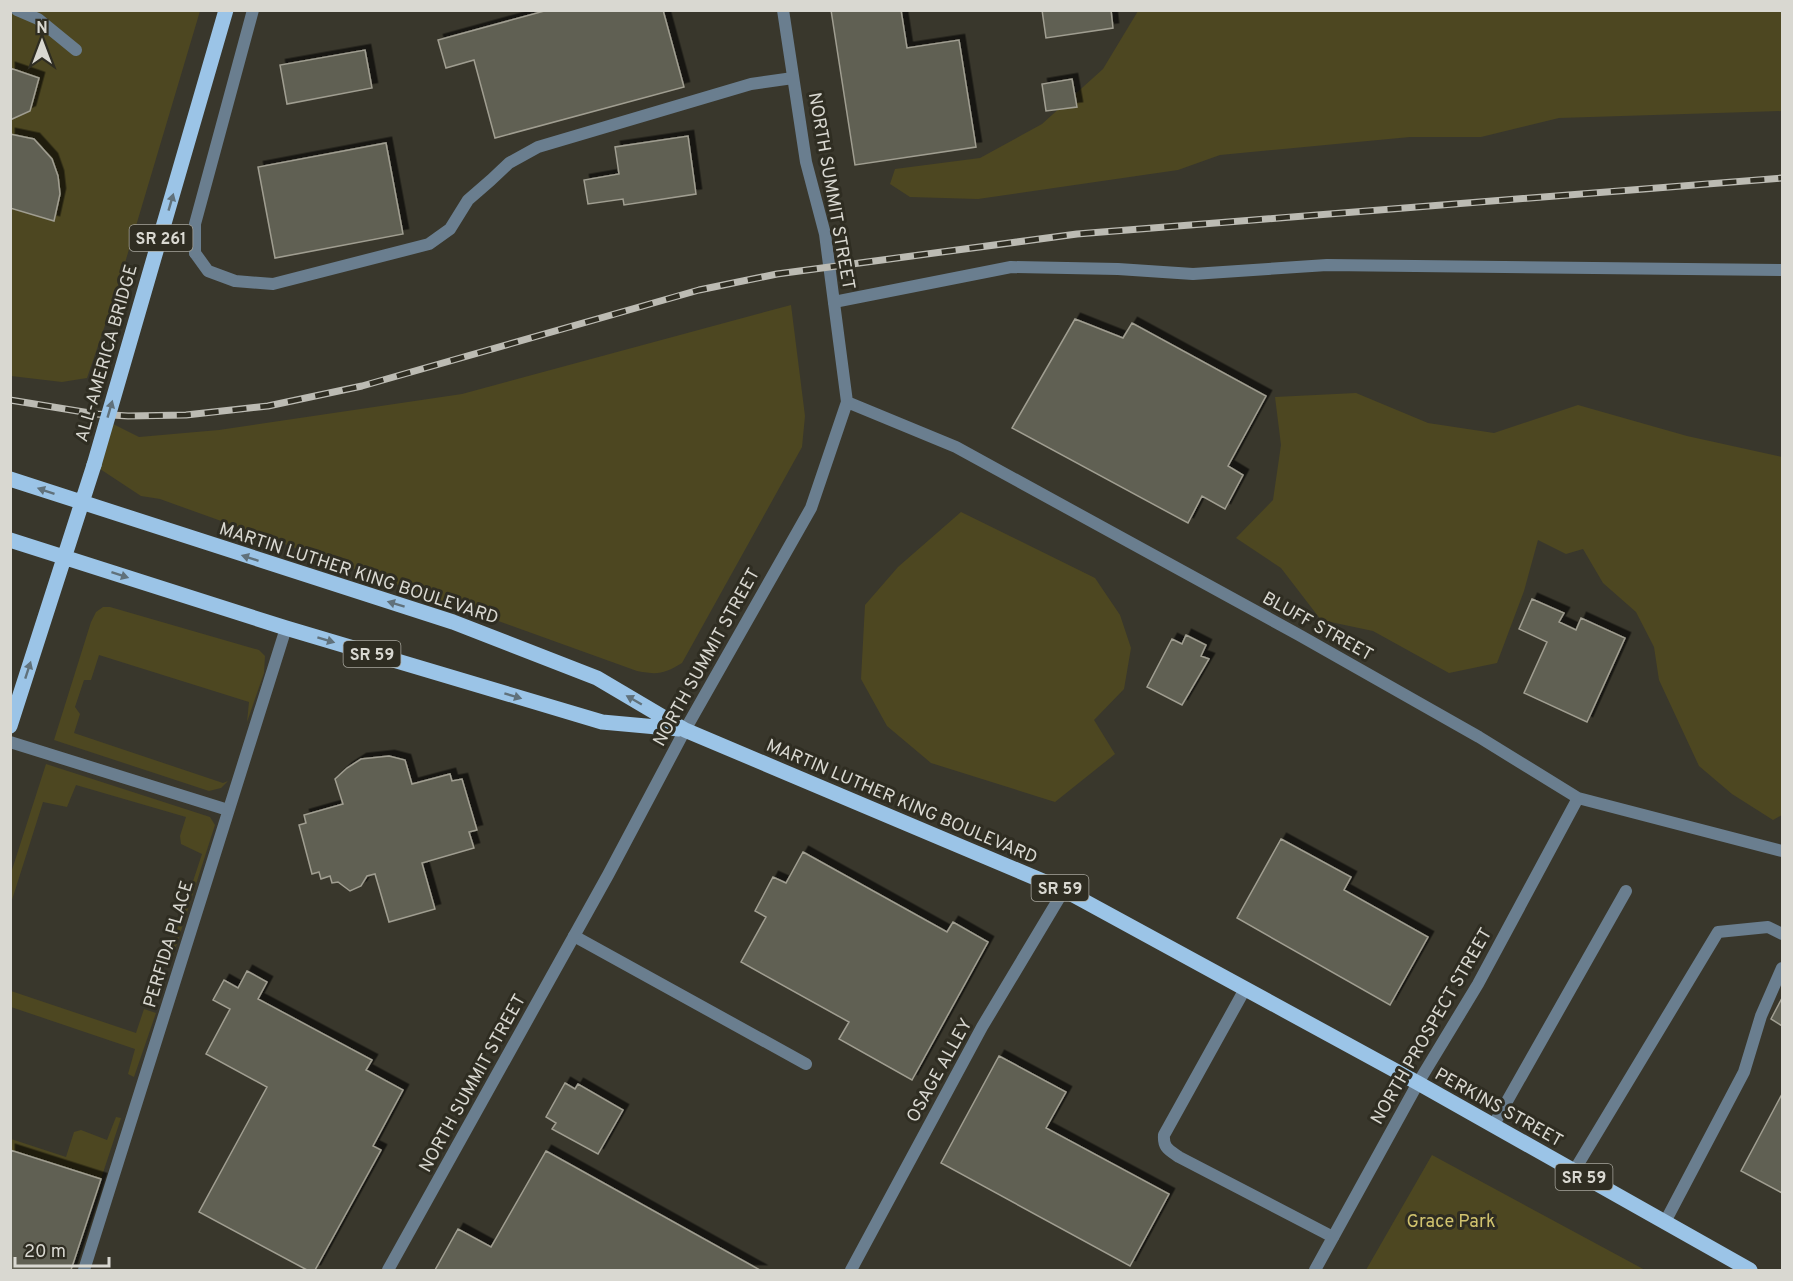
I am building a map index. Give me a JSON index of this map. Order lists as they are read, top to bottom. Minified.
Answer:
{"streets":{"main road":["SR 261","ALL-AMERICA BRIDGE","MARTIN LUTHER KING BOULEVARD","SR 59","PERKINS STREET"],"street":["NORTH SUMMIT STREET","BLUFF STREET","PERFIDA PLACE","NORTH PROSPECT STREET","OSAGE ALLEY"]},"crossings":[["NORTH SUMMIT STREET","MARTIN LUTHER KING BOULEVARD"],["NORTH SUMMIT STREET","BLUFF STREET"],["SR 261","ALL-AMERICA BRIDGE"],["SR 261","MARTIN LUTHER KING BOULEVARD"],["ALL-AMERICA BRIDGE","MARTIN LUTHER KING BOULEVARD"],["MARTIN LUTHER KING BOULEVARD","PERFIDA PLACE"],["MARTIN LUTHER KING BOULEVARD","NORTH PROSPECT STREET"],["MARTIN LUTHER KING BOULEVARD","OSAGE ALLEY"],["MARTIN LUTHER KING BOULEVARD","PERKINS STREET"],["BLUFF STREET","NORTH PROSPECT STREET"],["NORTH PROSPECT STREET","PERKINS STREET"]],"one_way":["ALL-AMERICA BRIDGE"],"parks":["Grace Park"],"scale_bar":"20 m","north":"top"}
